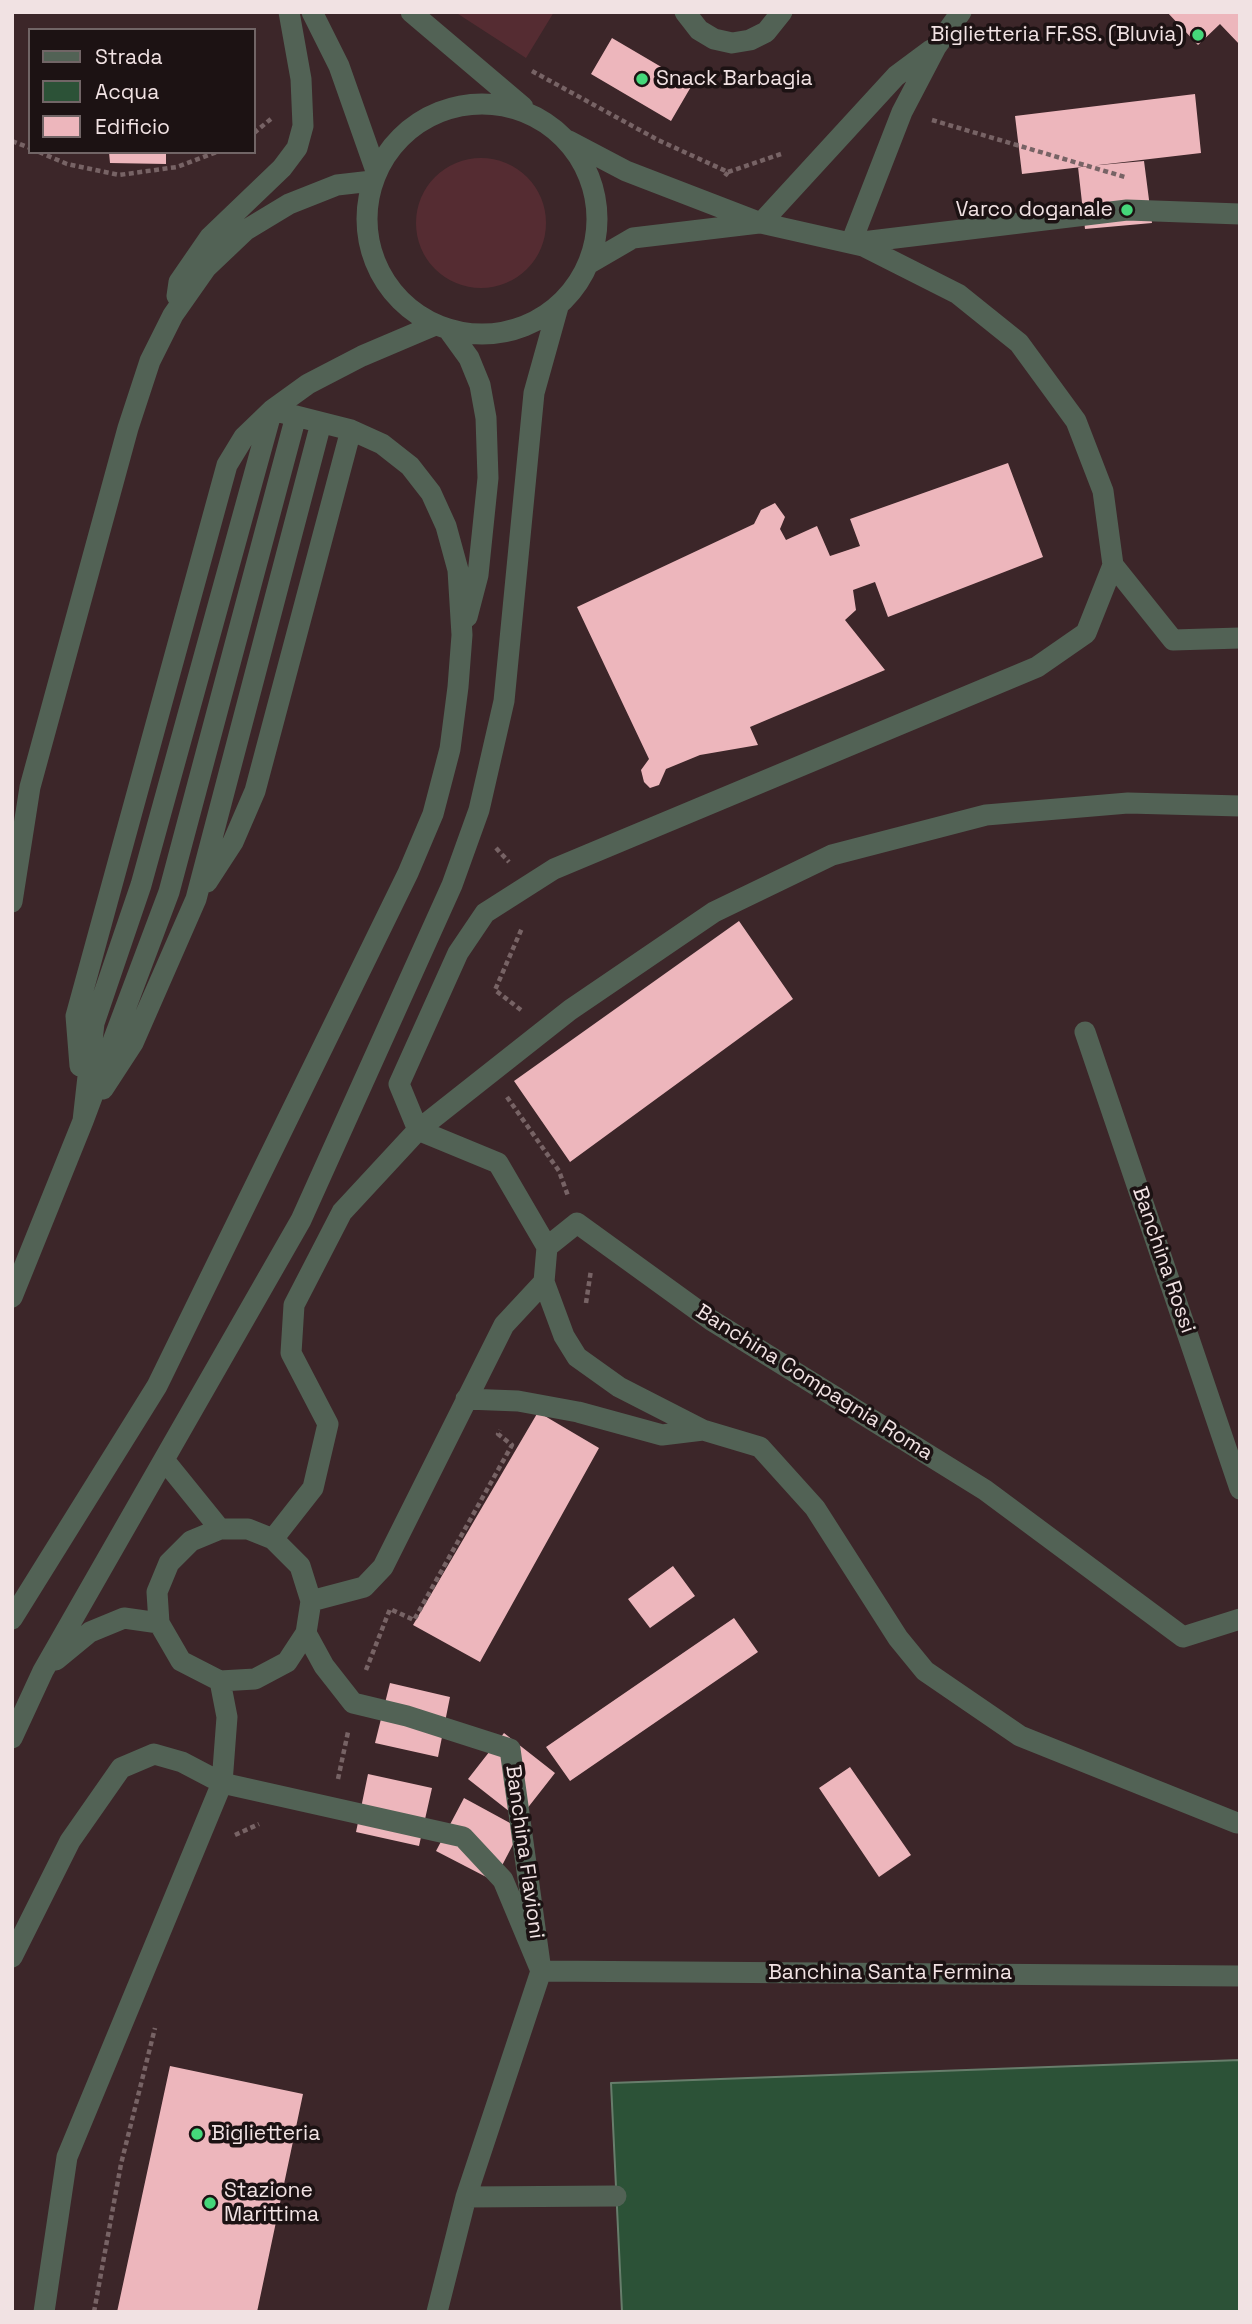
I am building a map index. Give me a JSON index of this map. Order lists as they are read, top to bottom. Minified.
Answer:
{"streets":{"lane":["Banchina Rossi","Banchina Compagnia Roma","Banchina Flavioni","Banchina Santa Fermina"]},"crossings":[["Banchina Flavioni","Banchina Santa Fermina"]],"places":["Biglietteria FF.SS. (Bluvia)","Snack Barbagia","Varco doganale","Biglietteria","Stazione Marittima"],"legend":["Strada","Acqua","Edificio"]}
